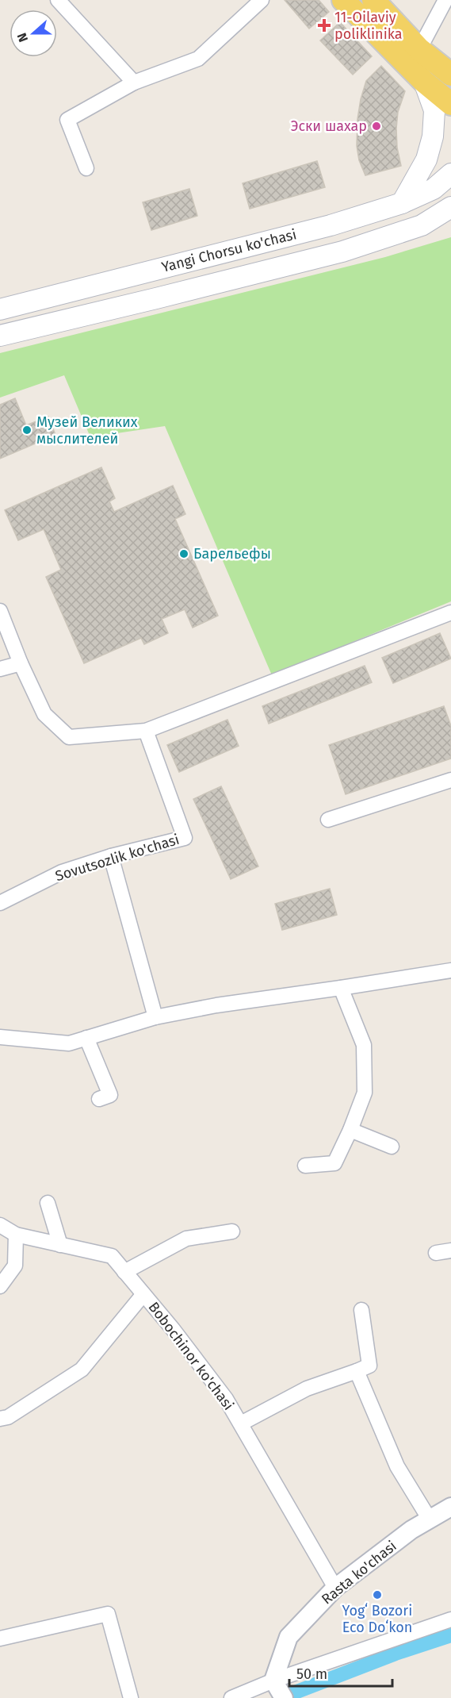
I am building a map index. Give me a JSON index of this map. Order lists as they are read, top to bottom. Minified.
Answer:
{"streets":{"main road":["Yangi Chorsu ko'chasi"],"street":["Sovutsozlik ko'chasi","Bobochinor ko'chasi","Rasta ko'chasi"]},"crossings":[["Bobochinor ko'chasi","Rasta ko'chasi"]],"places":{"health":["11-Oilaviy poliklinika"],"other":["Эски шахар","Музей Великих мыслителей","Барельефы","Yogʻ Bozori Eco Doʻkon"]},"scale_bar":"50 m","north":"left"}
